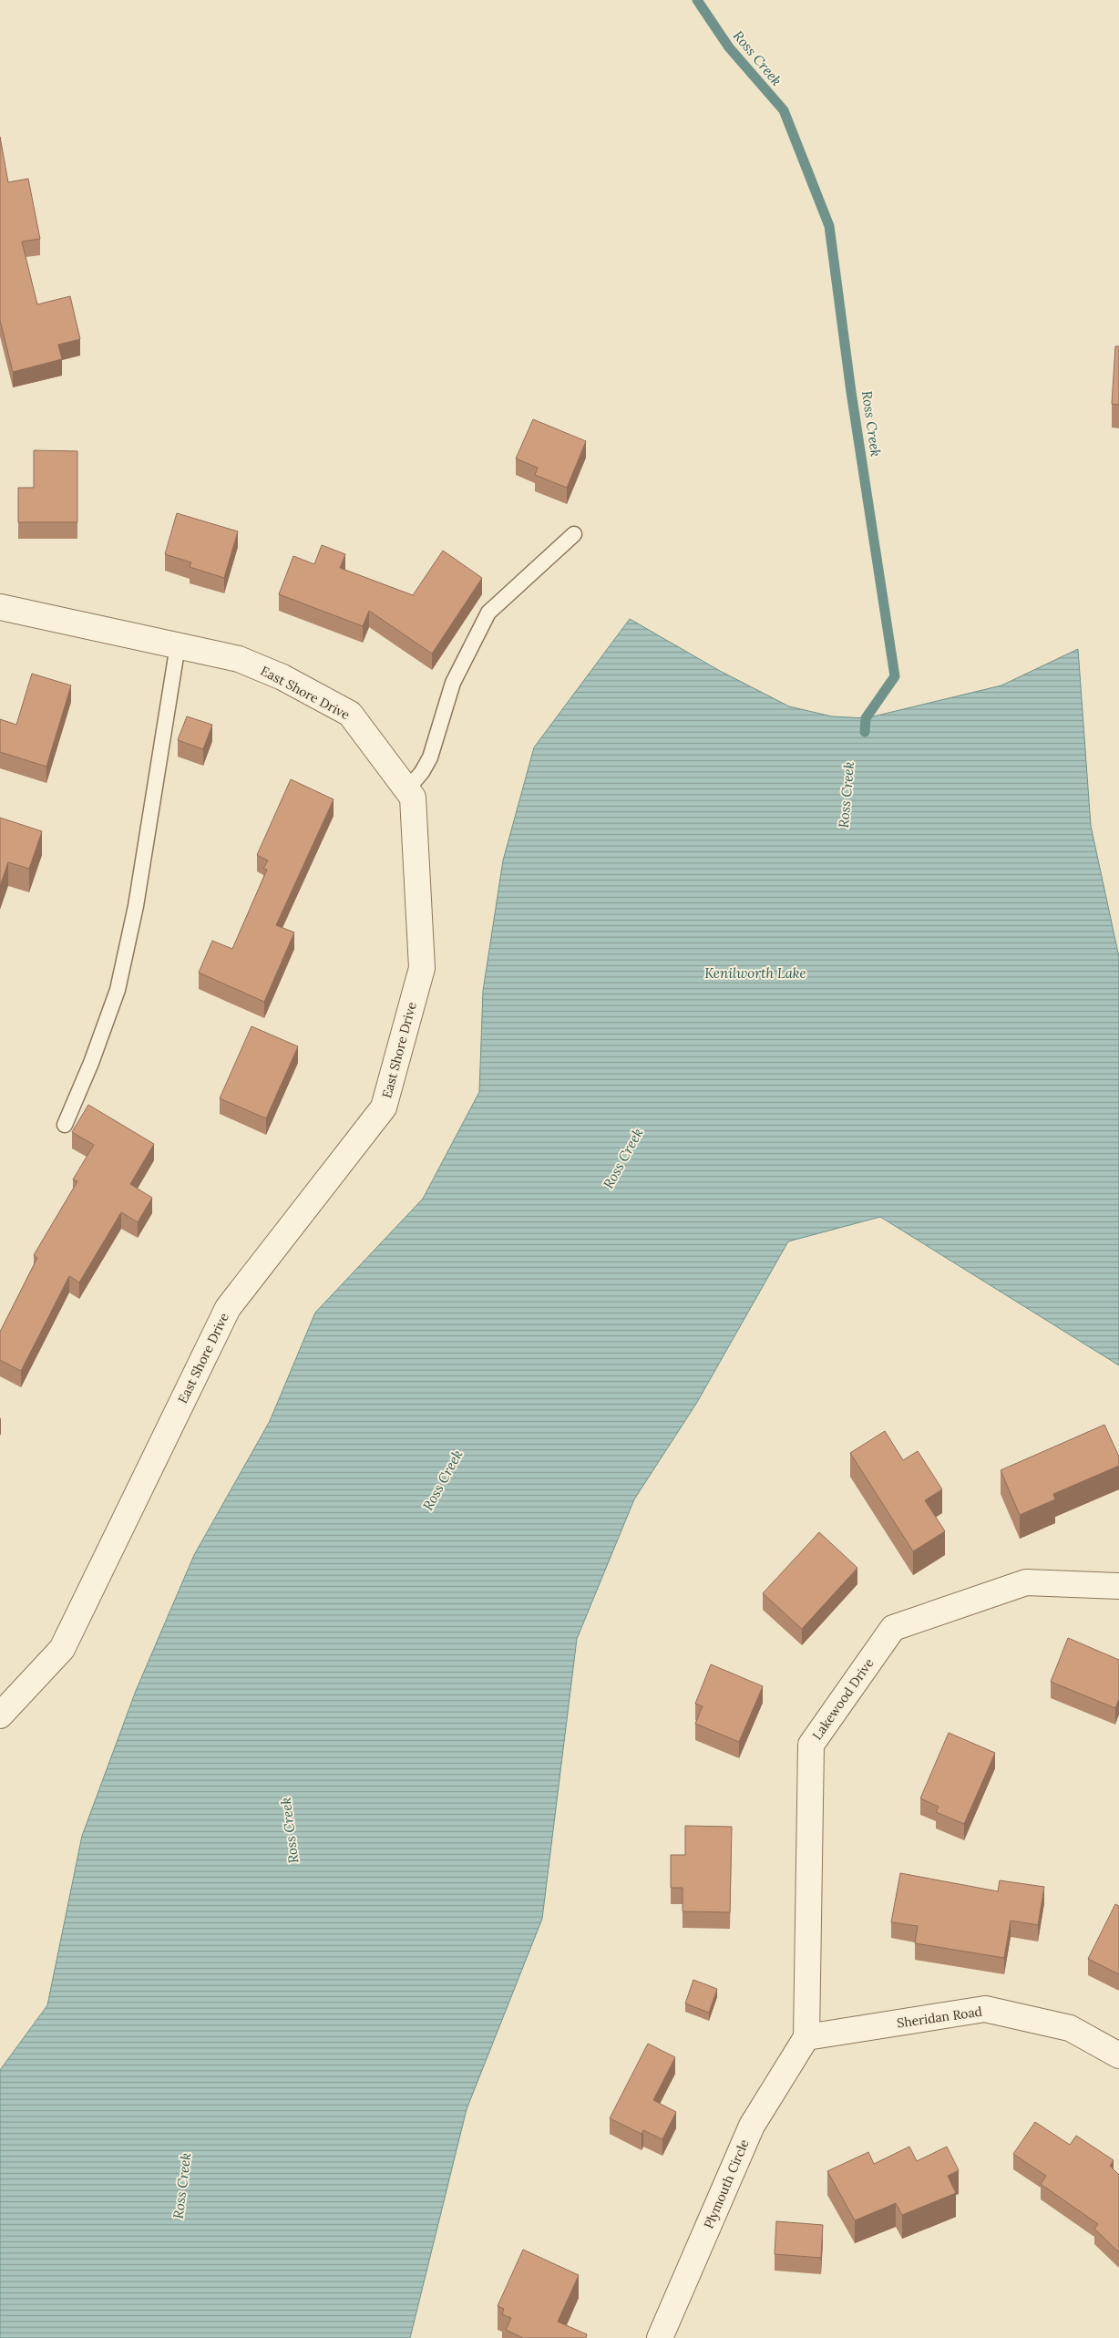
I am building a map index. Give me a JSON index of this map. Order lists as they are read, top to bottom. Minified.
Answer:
{"streets":{"street":["East Shore Drive","Lakewood Drive","Sheridan Road","Plymouth Circle"]},"crossings":[["Lakewood Drive","Sheridan Road"],["Lakewood Drive","Plymouth Circle"],["Sheridan Road","Plymouth Circle"]],"water":["Ross Creek","Kenilworth Lake"]}
